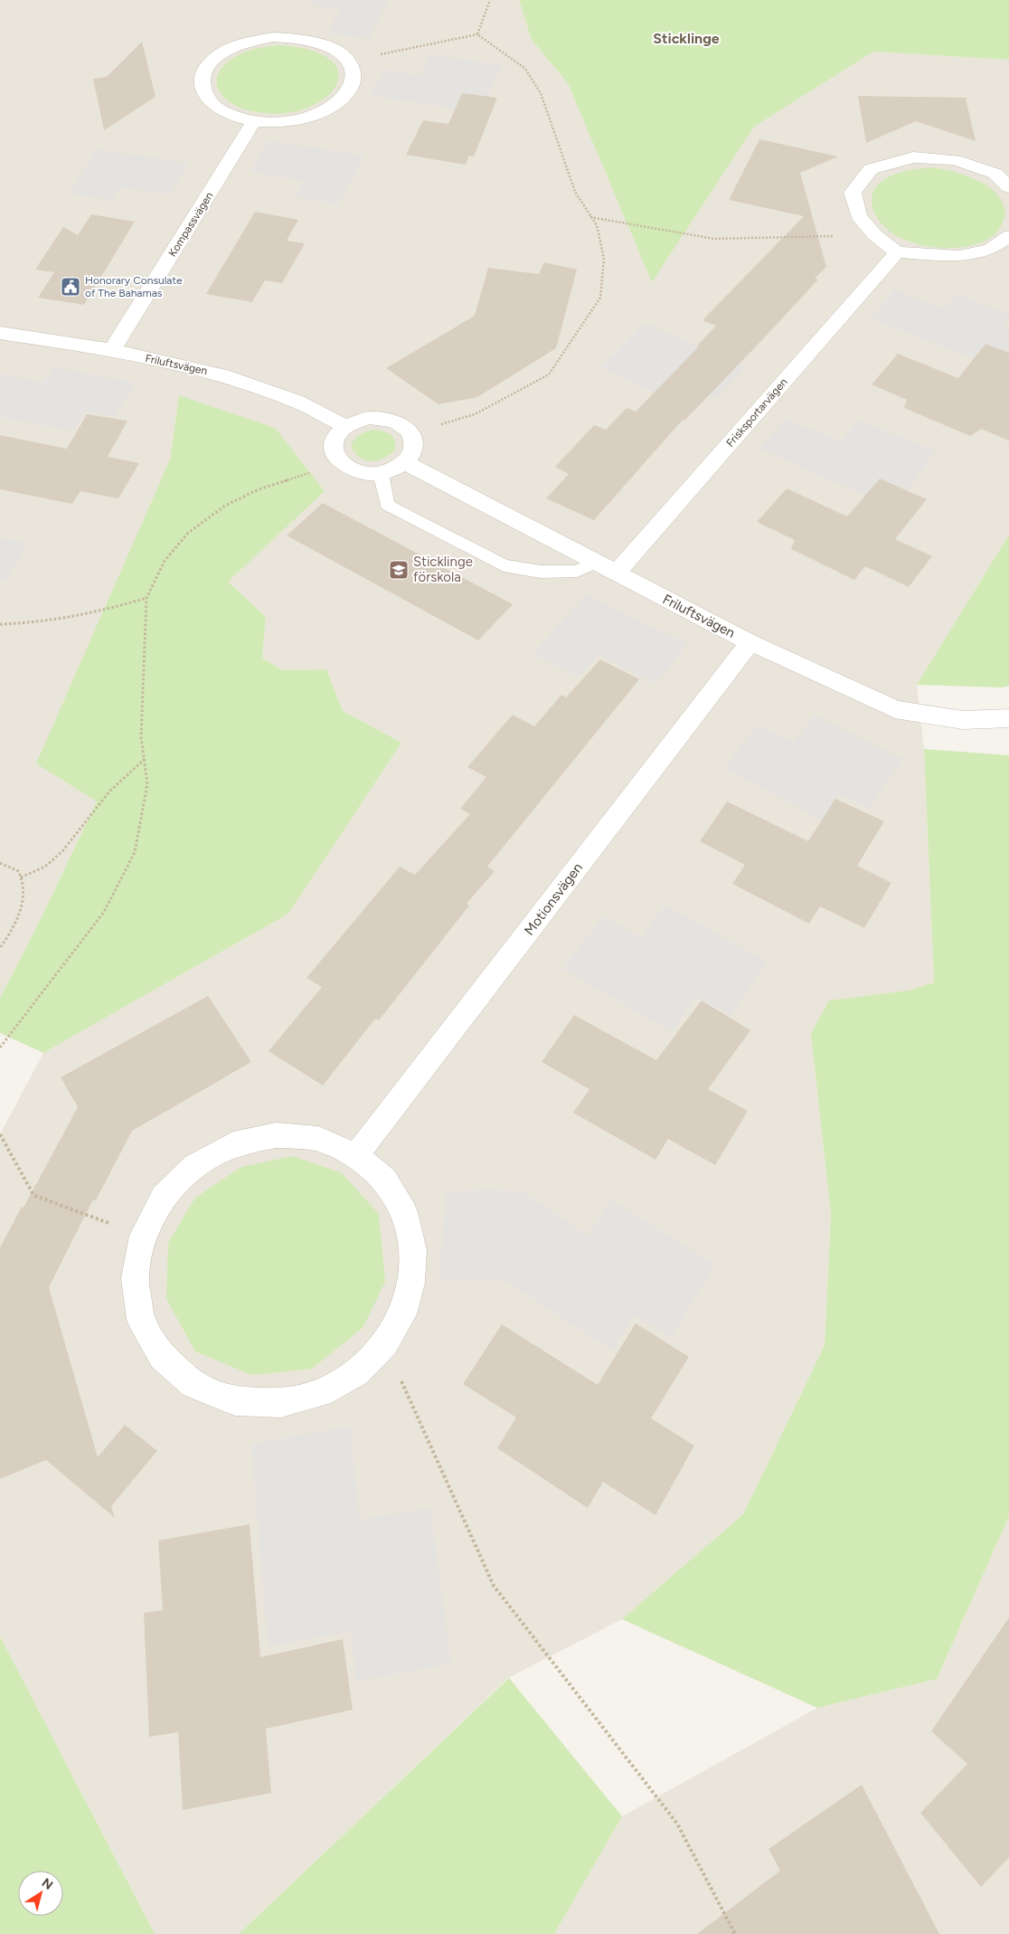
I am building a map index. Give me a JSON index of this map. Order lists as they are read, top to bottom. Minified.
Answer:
{"streets":{"street":["Kompassvägen","Friluftsvägen","Frisksportarvägen","Motionsvägen"]},"crossings":[["Kompassvägen","Friluftsvägen"],["Friluftsvägen","Frisksportarvägen"],["Friluftsvägen","Motionsvägen"]],"districts":["Sticklinge"],"places":{"public building":["Honorary Consulate of The Bahamas"],"school or university":["Sticklinge förskola"]},"north":"top right"}
